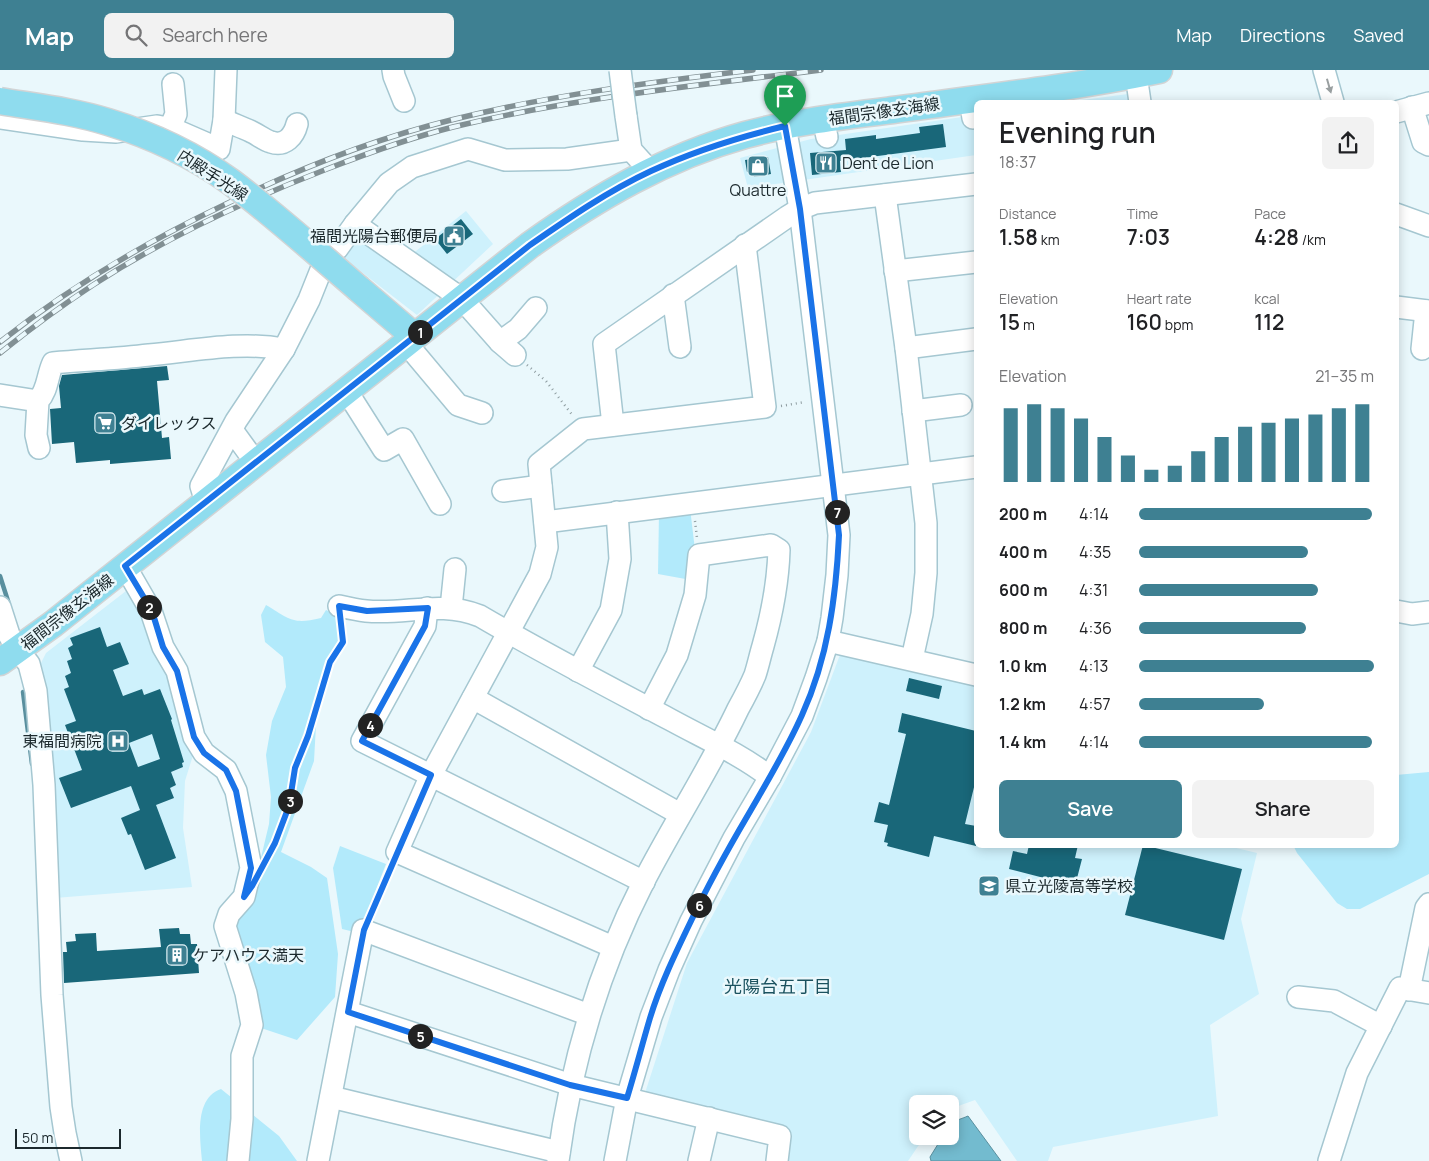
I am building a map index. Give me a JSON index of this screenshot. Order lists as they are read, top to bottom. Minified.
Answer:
{"streets":{"main road":["福間宗像玄海線","内殿手光線"]},"crossings":[["福間宗像玄海線","内殿手光線"]],"districts":["光陽台五丁目"],"places":{"restaurant":["Dent de Lion"],"shop":["Quattre"],"public building":["福間光陽台郵便局"],"supermarket":["ダイレックス"],"hospital":["東福間病院"],"school or university":["県立光陵高等学校"],"building":["ケアハウス満天"]},"scale_bar":"50 m","page":{"header":"Map","search":"Search here","nav":["Map","Directions","Saved"],"heading":["Evening run","18:37"],"stats":[["Distance","1.58 km"],["Time","7:03"],["Pace","4:28 /km"],["Elevation","15 m"],["Heart rate","160 bpm"],["kcal","112"]],"pins":["1","7","2","4","3","6","5"],"chart":["Elevation","21–35 m"],"list":[{"name":"200 m","note":"4:14"},{"name":"400 m","note":"4:35"},{"name":"600 m","note":"4:31"},{"name":"800 m","note":"4:36"},{"name":"1.0 km","note":"4:13"},{"name":"1.2 km","note":"4:57"},{"name":"1.4 km","note":"4:14"}],"buttons":["Save","Share"],"scale":"50 m"}}
